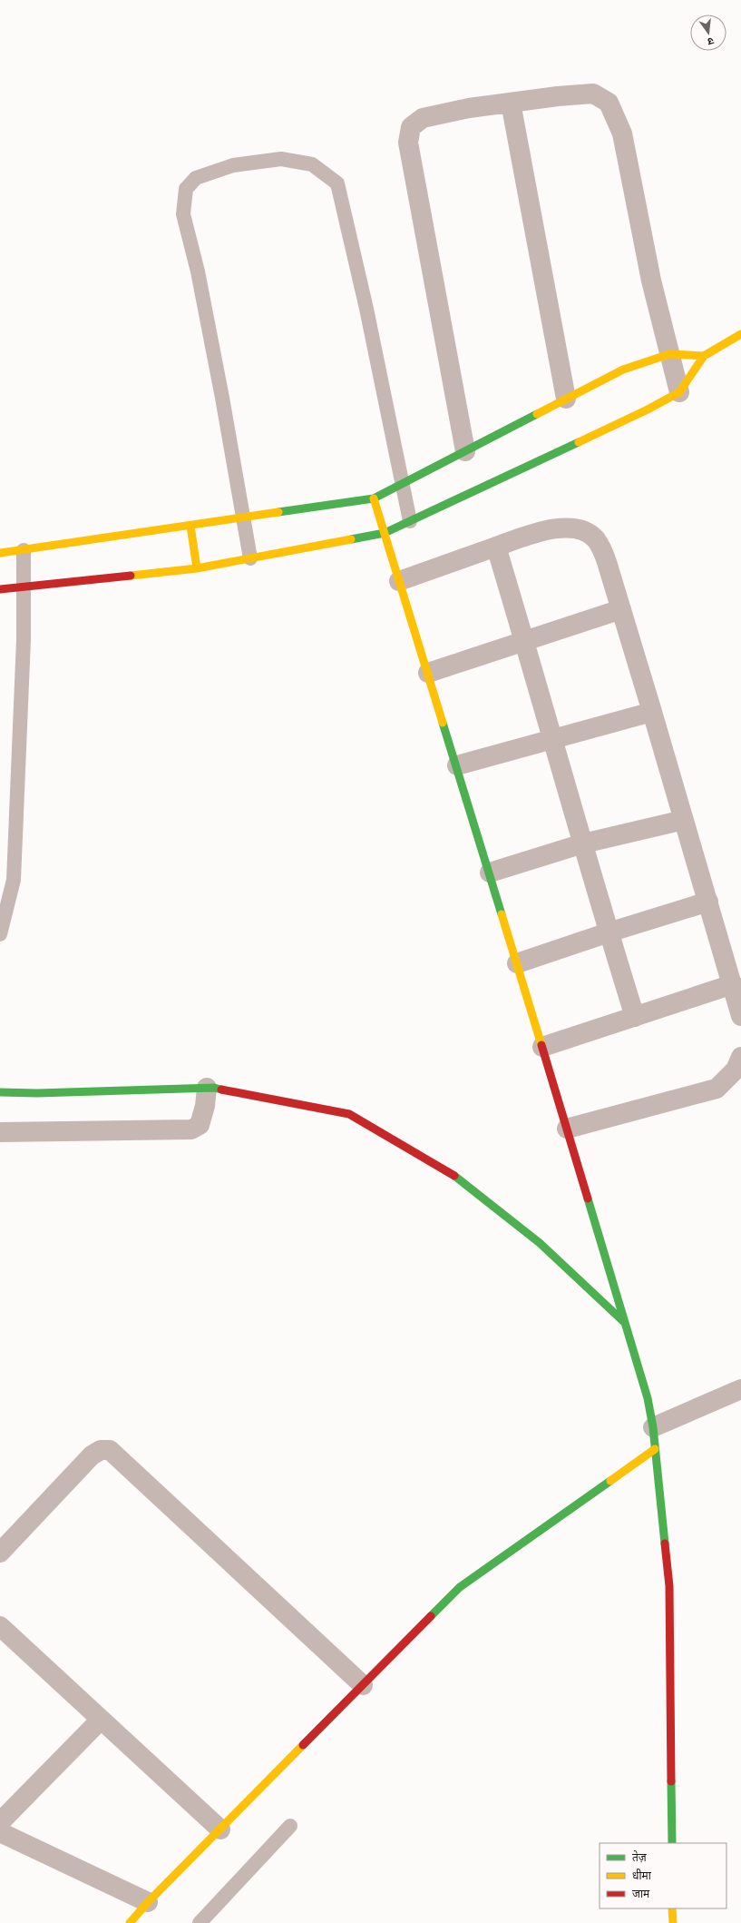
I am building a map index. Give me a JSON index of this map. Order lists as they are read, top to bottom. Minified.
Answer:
{"legend":["तेज़","धीमा","जाम"],"north":"bottom"}
